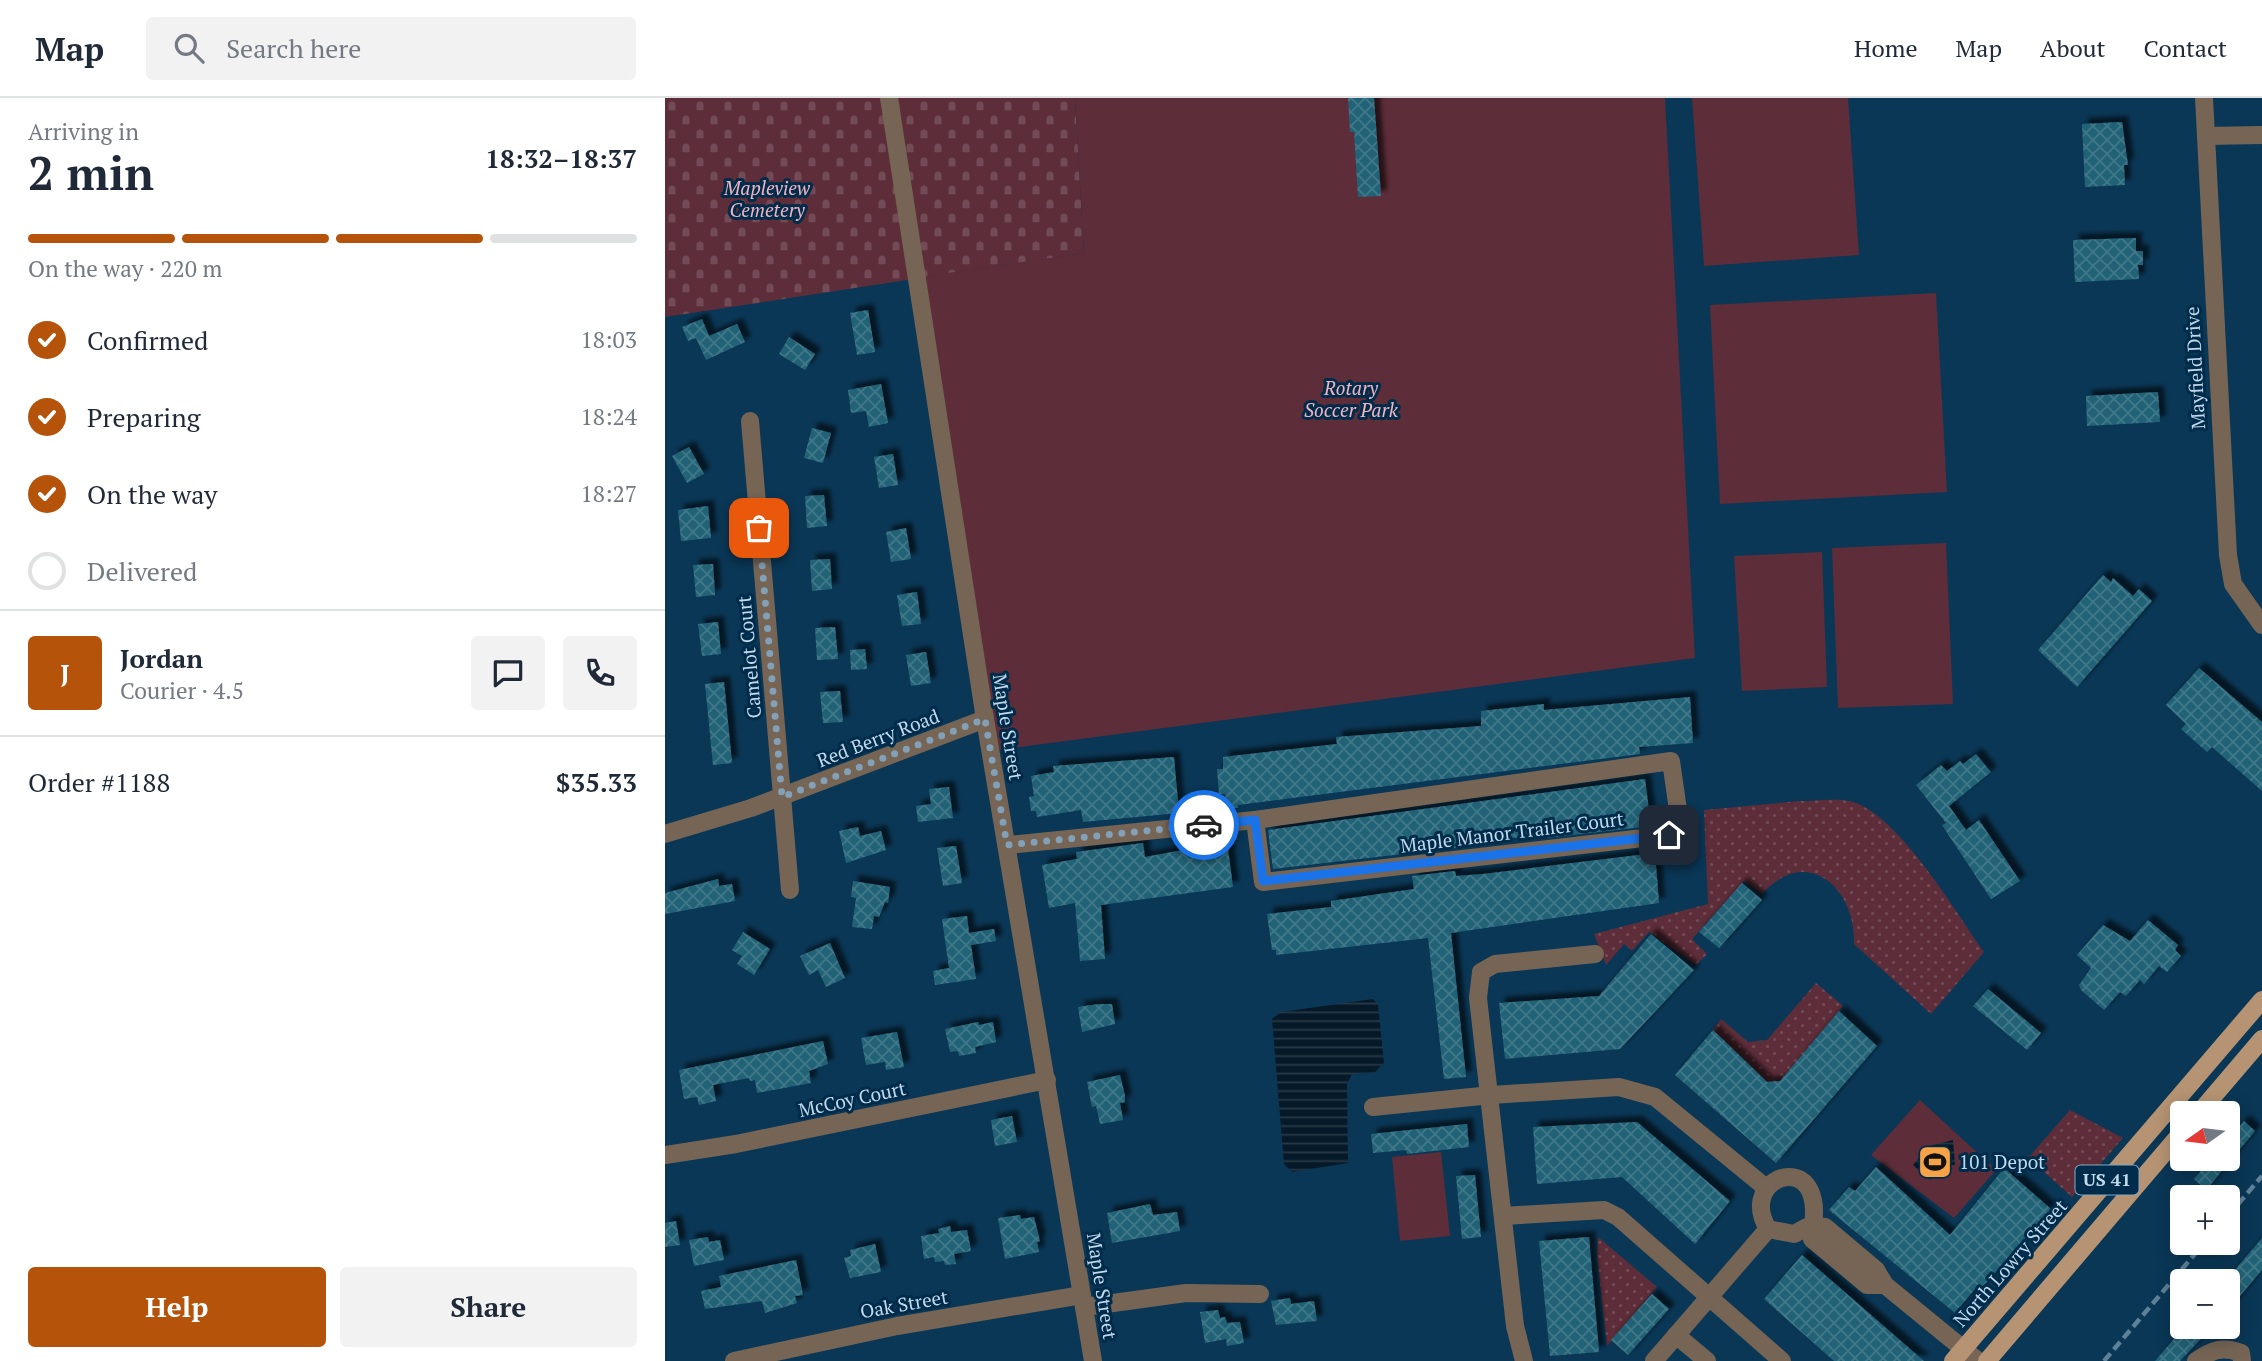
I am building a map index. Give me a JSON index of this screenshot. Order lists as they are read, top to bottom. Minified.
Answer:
{"streets":{"main road":["US 41","North Lowry Street"],"street":["Mayfield Drive","Camelot Court","Maple Street","Red Berry Road","Maple Manor Trailer Court","McCoy Court","Oak Street"]},"crossings":[["Camelot Court","Red Berry Road"],["Maple Street","Red Berry Road"],["Maple Street","Maple Manor Trailer Court"],["Maple Street","McCoy Court"],["Maple Street","Oak Street"]],"parks":["Mapleview Cemetery","Rotary Soccer Park"],"places":{"sports":["101 Depot"]},"north":"left","page":{"header":"Map","search":"Search here","nav":["Home","Map","About","Contact"],"heading":["2 min","Arriving in","18:32–18:37"],"panel":["Jordan","Courier · 4.5","Order #1188","$35.33"],"bar":"On the way · 220 m","list":[["Confirmed","18:03"],["Preparing","18:24"],["On the way","18:27"],"Delivered"],"round":"J","map_buttons":["+","−"],"buttons":["Help","Share"]}}
